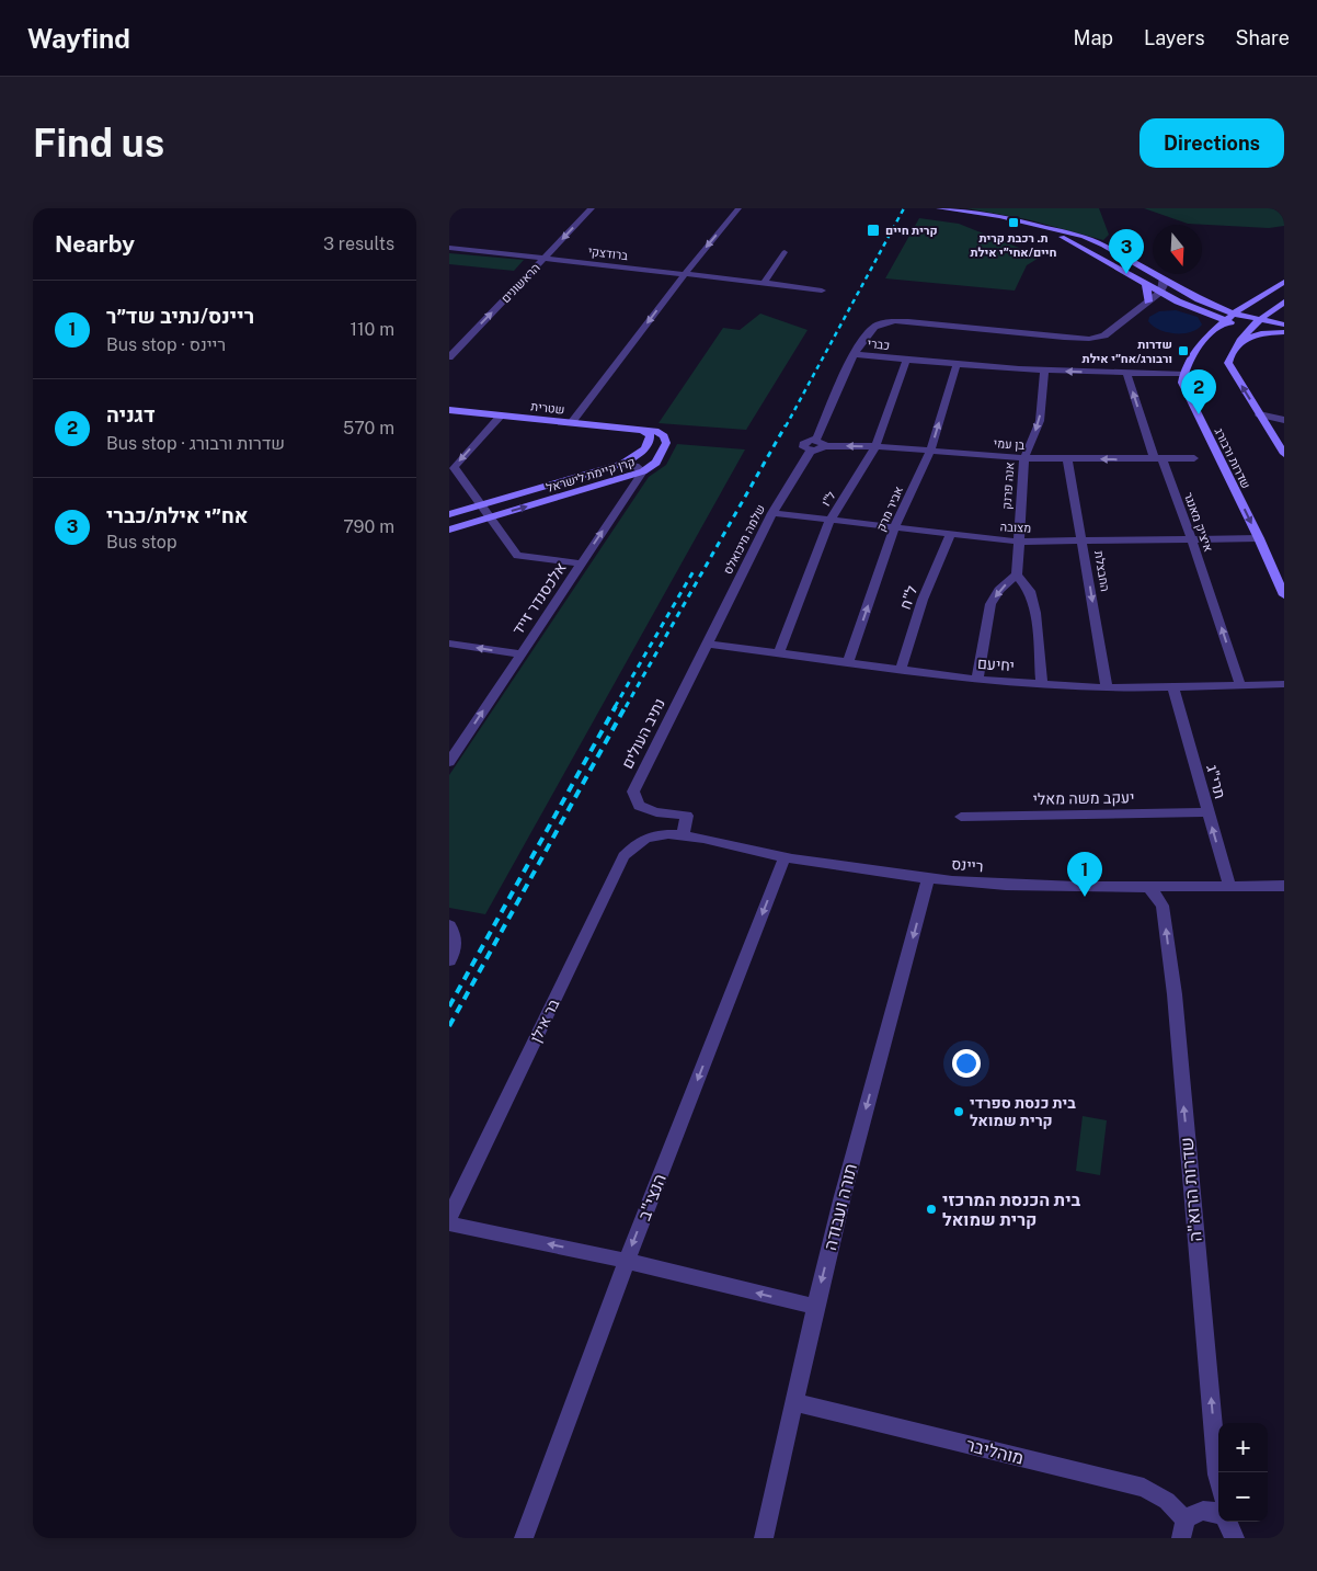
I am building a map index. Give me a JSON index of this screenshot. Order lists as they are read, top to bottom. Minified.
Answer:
{"streets":{"main road":["שטרית","שדרות ורבורג","קרן קיימת לישראל"],"street":["ברודצקי","הראשונים","כברי","בן עמי","אנה פרנק","ל\"ו","אביר מרק","איציק מאנגר","מצובה","שלמה מיכואלס","החבצלת","ל\"ח","אלכסנדר זייד","יחיעם","נתיב העולים","תרי\"ג","יעקב משה מאלי","ריינס","בר אילן","שדרות הרוא\"ה","הנצי\"ב","תורה ועבודה","מוהליבר"]},"crossings":[["ברודצקי","הראשונים"],["כברי","שדרות ורבורג"],["כברי","אנה פרנק"],["כברי","ל\"ו"],["כברי","אביר מרק"],["כברי","איציק מאנגר"],["שטרית","קרן קיימת לישראל"],["בן עמי","אנה פרנק"],["בן עמי","ל\"ו"],["בן עמי","אביר מרק"],["בן עמי","איציק מאנגר"],["בן עמי","שלמה מיכואלס"],["בן עמי","החבצלת"],["שדרות ורבורג","מצובה"],["קרן קיימת לישראל","אלכסנדר זייד"],["אנה פרנק","מצובה"],["ל\"ו","מצובה"],["ל\"ו","יחיעם"],["אביר מרק","מצובה"],["אביר מרק","יחיעם"],["איציק מאנגר","מצובה"],["איציק מאנגר","יחיעם"],["מצובה","שלמה מיכואלס"],["מצובה","החבצלת"],["מצובה","ל\"ח"],["שלמה מיכואלס","יחיעם"],["שלמה מיכואלס","נתיב העולים"],["החבצלת","יחיעם"],["ל\"ח","יחיעם"],["יחיעם","נתיב העולים"],["יחיעם","תרי\"ג"],["נתיב העולים","ריינס"],["תרי\"ג","יעקב משה מאלי"],["תרי\"ג","ריינס"],["ריינס","בר אילן"],["ריינס","שדרות הרוא\"ה"],["ריינס","הנצי\"ב"],["ריינס","תורה ועבודה"],["תורה ועבודה","מוהליבר"]],"one_way":["בן עמי","שדרות ורבורג","אנה פרנק","איציק מאנגר","אלכסנדר זייד","תרי\"ג","שדרות הרוא\"ה","הנצי\"ב","תורה ועבודה"],"places":{"transit":["ת. רכבת קרית חיים/אחי״י אילת","קרית חיים","שדרות ורבורג/אח״י אילת"],"other":["בית כנסת ספרדי קרית שמואל","בית הכנסת המרכזי קרית שמואל"]},"north":"bottom","page":{"header":"Wayfind","nav":["Map","Layers","Share"],"buttons":"Directions","title":"Find us","heading":["Nearby","3 results"],"pins":["3","2","1"],"list":[{"mark":"1","name":"ריינס/נתיב שד״ר","note":"Bus stop · ריינס","value":"110 m"},{"mark":"2","name":"דגניה","note":"Bus stop · שדרות ורבורג","value":"570 m"},{"mark":"3","name":"אח״י אילת/כברי","note":"Bus stop","value":"790 m"}],"map_buttons":["+","−"]}}
